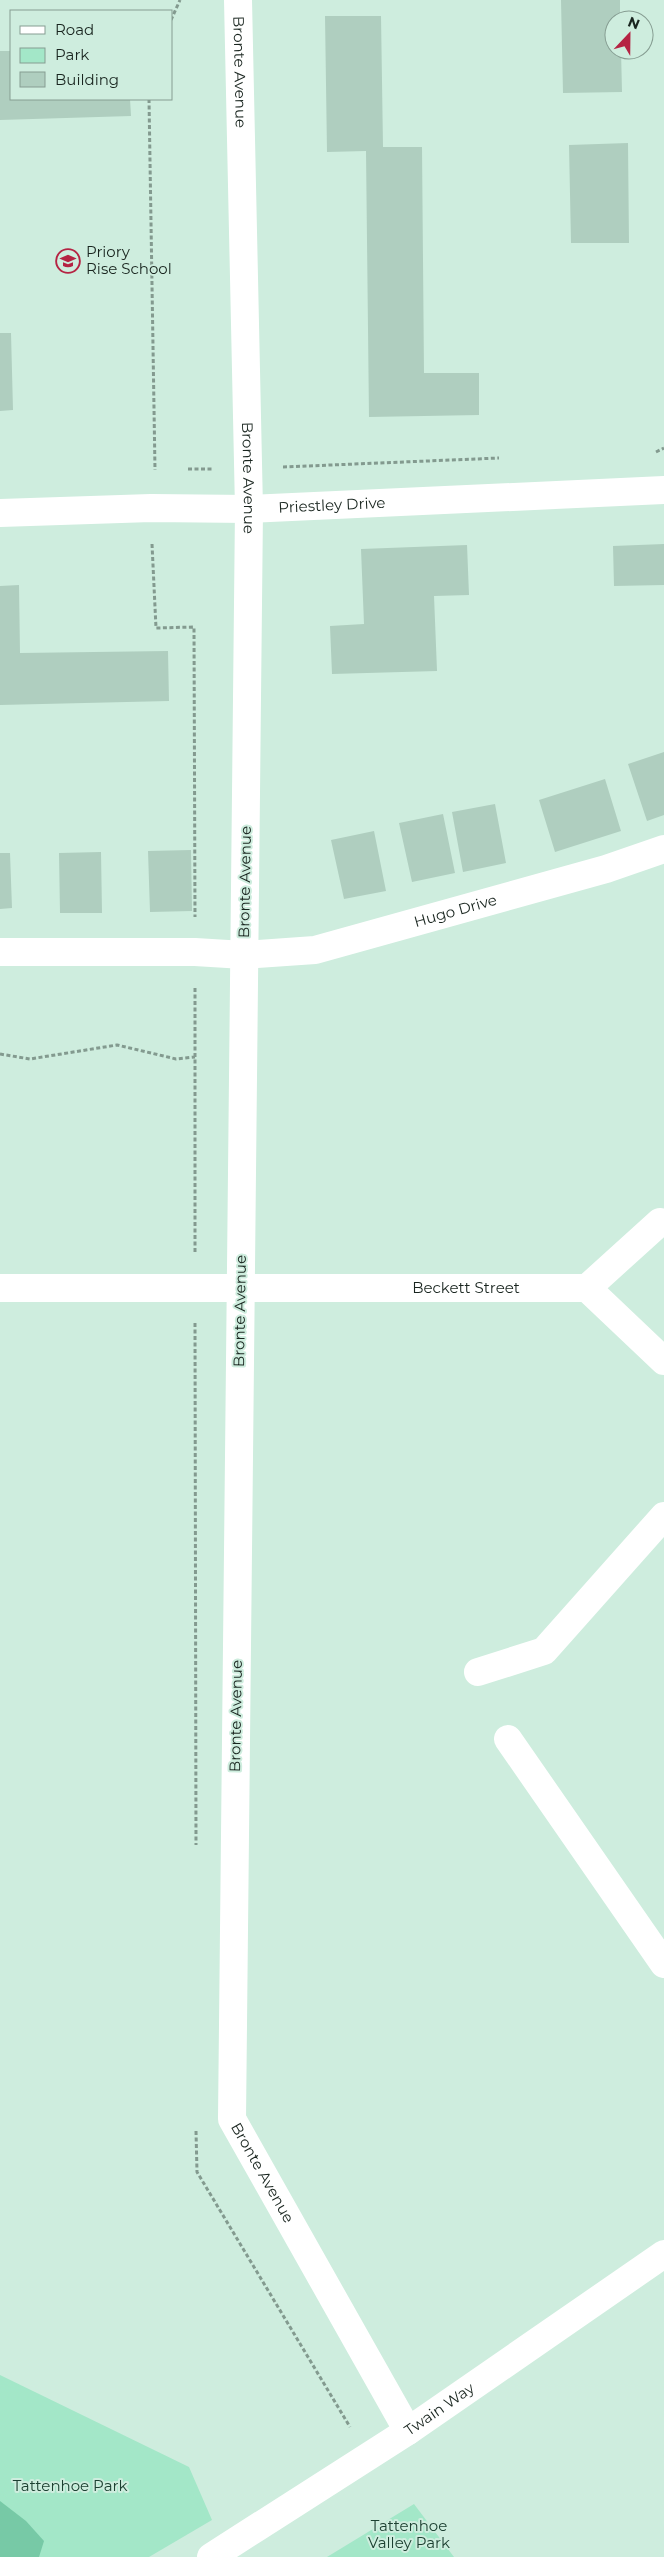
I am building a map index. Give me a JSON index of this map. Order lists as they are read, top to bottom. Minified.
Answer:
{"streets":{"street":["Bronte Avenue","Priestley Drive","Hugo Drive","Beckett Street","Twain Way"]},"crossings":[["Bronte Avenue","Priestley Drive"],["Bronte Avenue","Hugo Drive"],["Bronte Avenue","Beckett Street"],["Bronte Avenue","Twain Way"]],"parks":["Tattenhoe Park","Tattenhoe Valley Park"],"places":{"school or university":["Priory Rise School"]},"legend":["Road","Park","Building"],"north":"top"}
